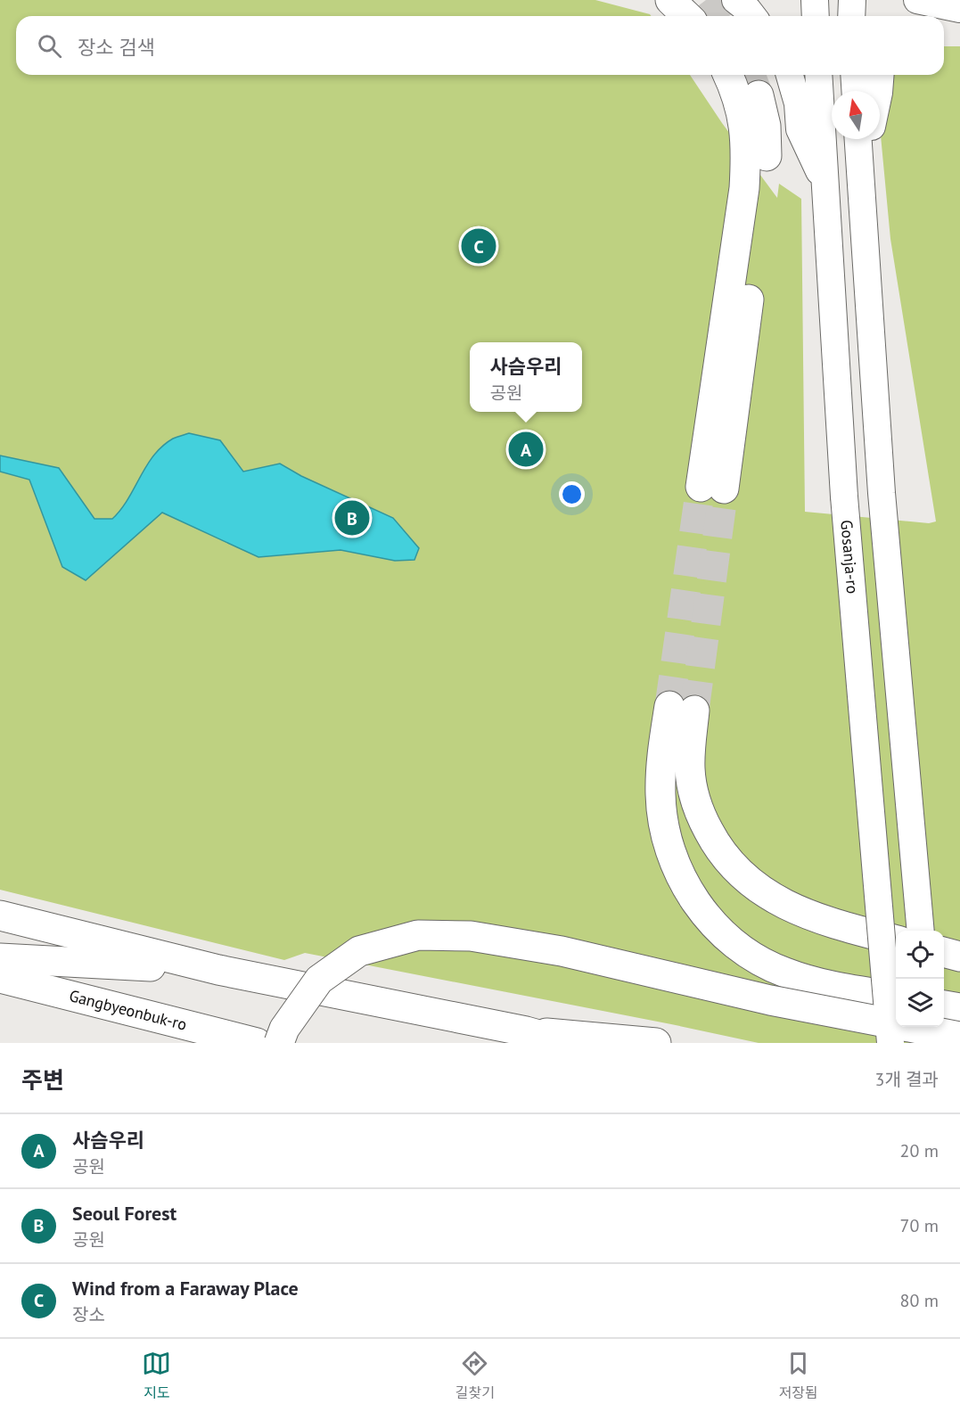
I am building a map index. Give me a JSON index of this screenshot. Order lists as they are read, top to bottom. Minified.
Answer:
{"streets":{"highway":["Gangbyeonbuk-ro"],"main road":["Gosanja-ro"]},"north":"top","page":{"search":"장소 검색","pins":["C","A","B"],"popup":["사슴우리","공원"],"heading":["주변","3개 결과"],"list":[{"mark":"A","name":"사슴우리","note":"공원","value":"20 m"},{"mark":"B","name":"Seoul Forest","note":"공원","value":"70 m"},{"mark":"C","name":"Wind from a Faraway Place","note":"장소","value":"80 m"}],"nav":["지도","길찾기","저장됨"]}}
